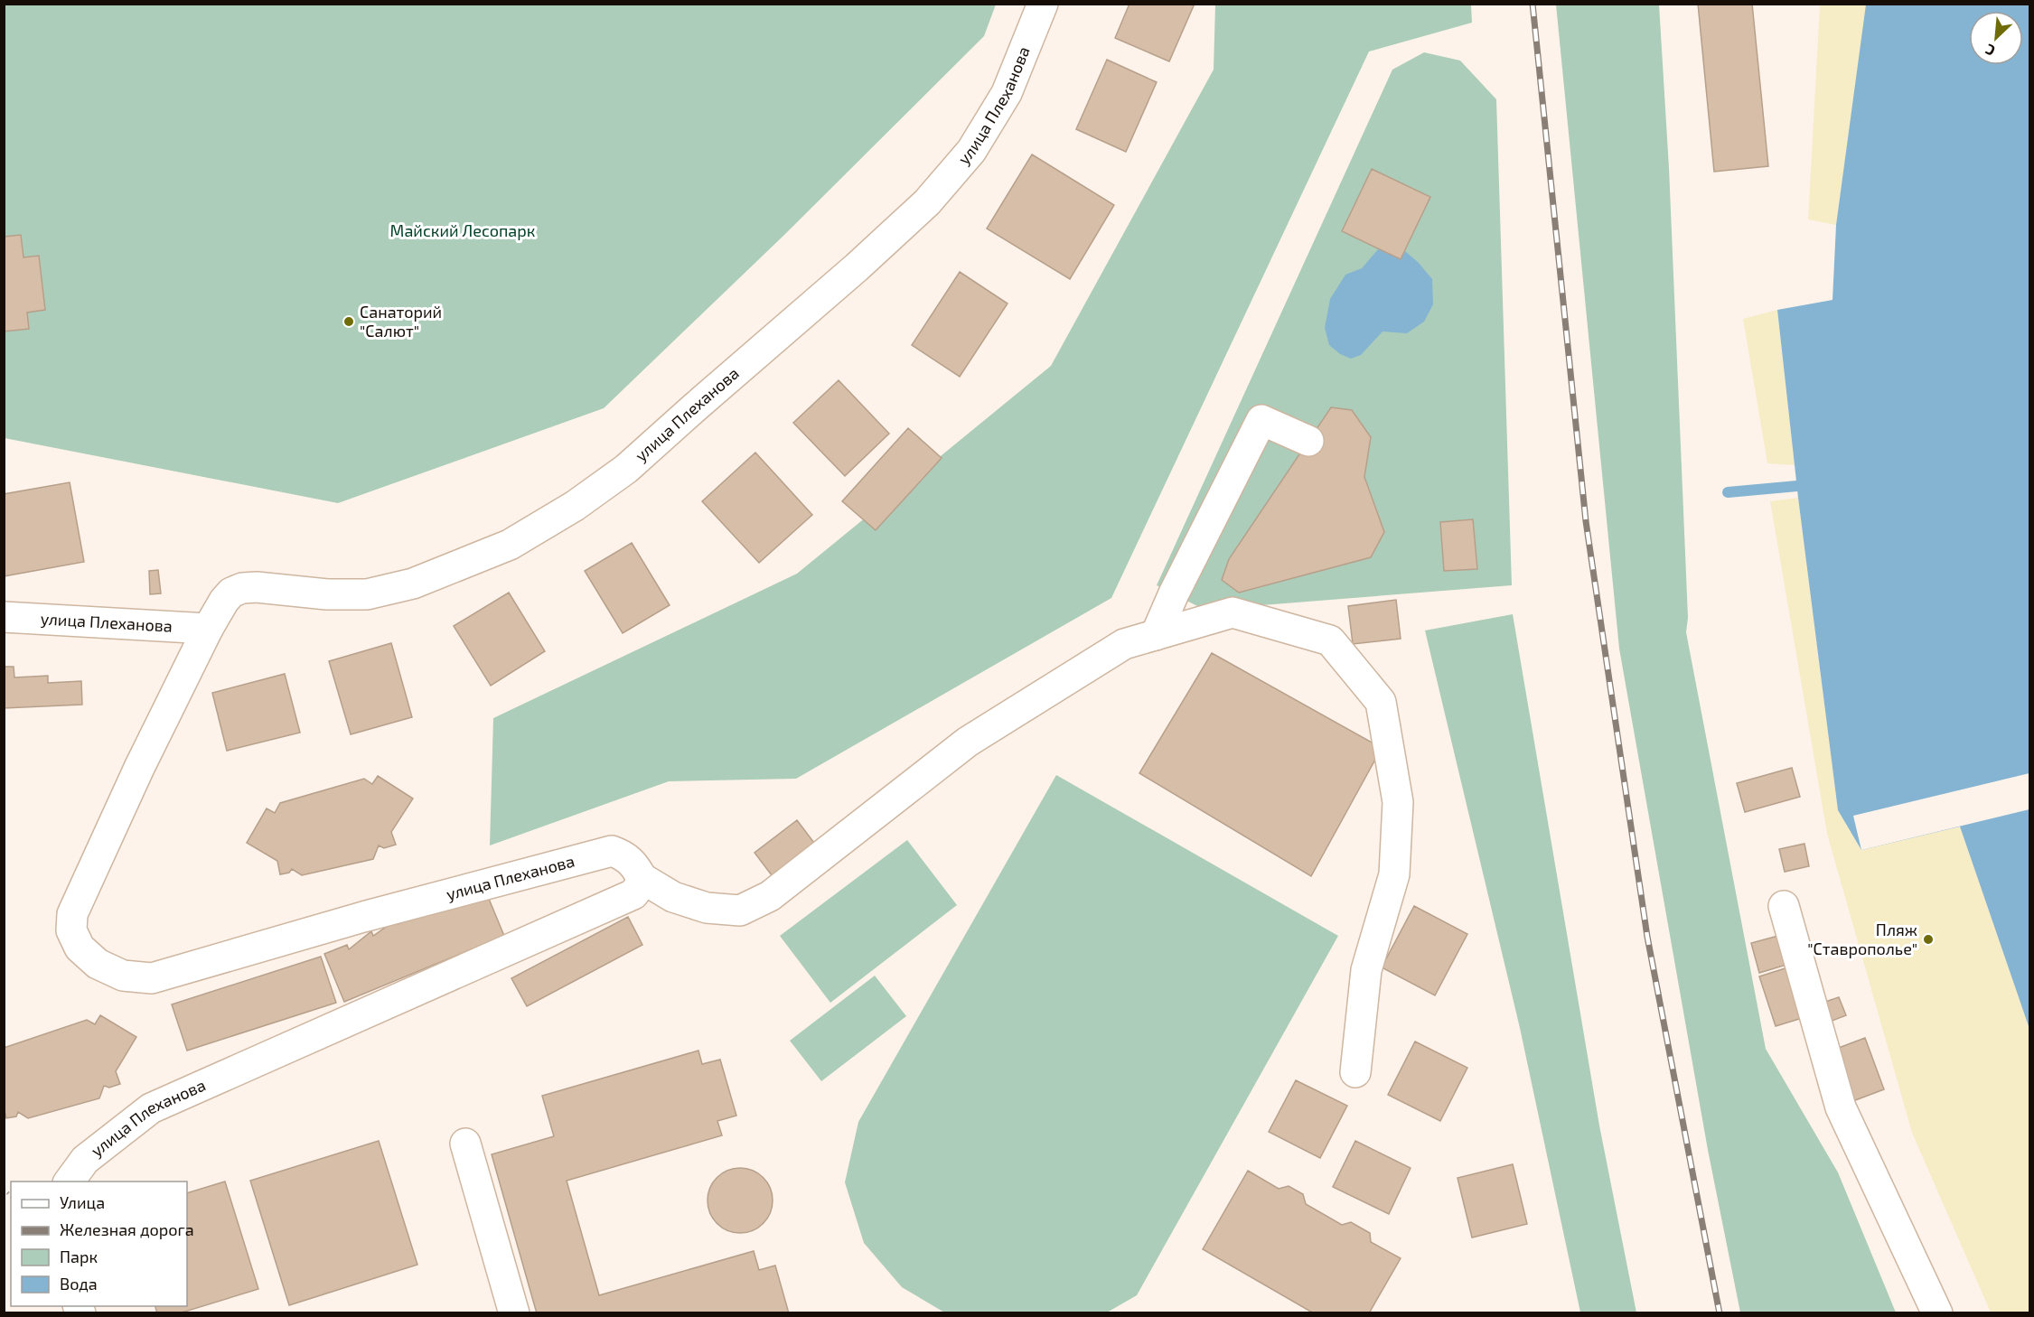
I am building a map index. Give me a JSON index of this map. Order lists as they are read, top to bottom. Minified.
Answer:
{"streets":{"street":["улица Плеханова"]},"parks":["Майский Лесопарк"],"places":["Санаторий \"Салют\"","Пляж \"Ставрополье\""],"legend":["Улица","Железная дорога","Парк","Вода"],"north":"bottom left"}
